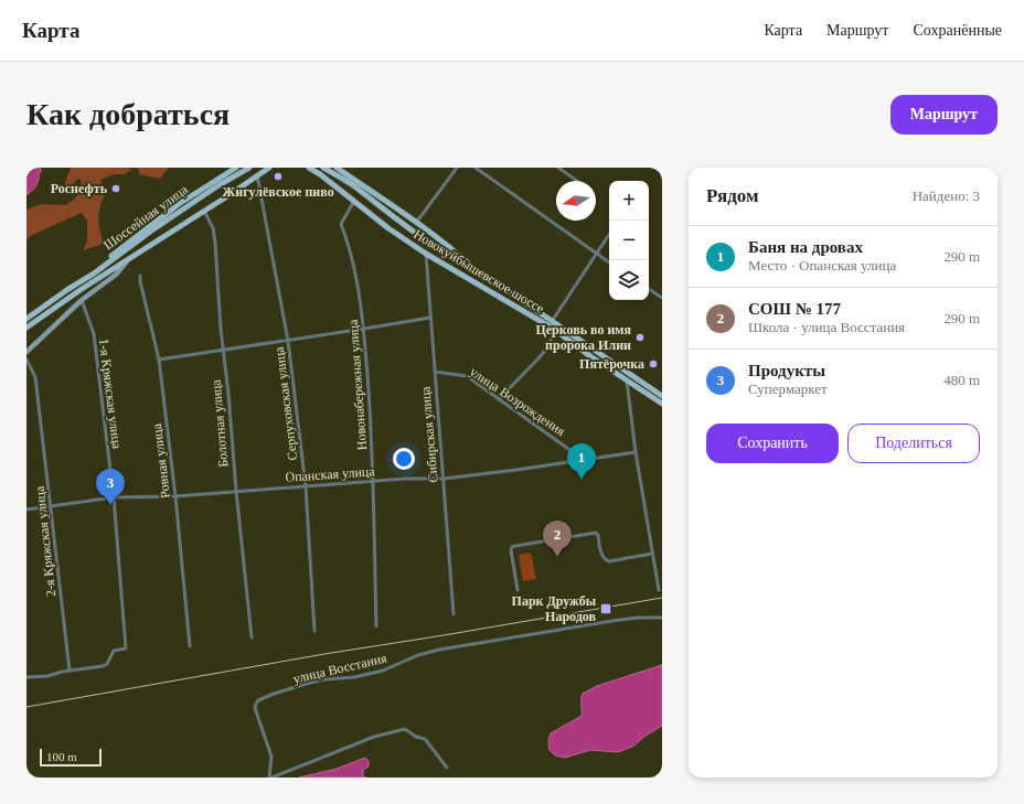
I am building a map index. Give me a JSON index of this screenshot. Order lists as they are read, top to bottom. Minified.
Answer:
{"streets":{"main road":["Шоссейная улица","Новокуйбышевское шоссе"],"street":["Новонабережная улица","1-я Кряжская улица","улица Возрождения","Серпуховская улица","Болотная улица","Сибирская улица","Ровная улица","Опанская улица","2-я Кряжская улица","улица Восстания"]},"crossings":[["Шоссейная улица","1-я Кряжская улица"],["Шоссейная улица","Серпуховская улица"],["Шоссейная улица","Болотная улица"],["Новокуйбышевское шоссе","Новонабережная улица"],["Новокуйбышевское шоссе","Сибирская улица"],["Новонабережная улица","Опанская улица"],["1-я Кряжская улица","Опанская улица"],["1-я Кряжская улица","2-я Кряжская улица"],["улица Возрождения","Сибирская улица"],["улица Возрождения","Опанская улица"],["Серпуховская улица","Опанская улица"],["Болотная улица","Опанская улица"],["Сибирская улица","Опанская улица"],["Ровная улица","Опанская улица"],["Опанская улица","2-я Кряжская улица"]],"places":{"other":["Жигулёвское пиво","Роснефть","Церковь во имя пророка Илии","Пятёрочка"],"transit":["Парк Дружбы Народов"]},"scale_bar":"100 m","north":"left","page":{"header":"Карта","nav":["Карта","Маршрут","Сохранённые"],"buttons":["Маршрут",["Сохранить","Поделиться"]],"title":"Как добраться","heading":["Рядом","Найдено: 3"],"map_buttons":["+","−"],"list":[{"mark":"1","name":"Баня на дровах","note":"Место · Опанская улица","value":"290 m"},{"mark":"2","name":"СОШ № 177","note":"Школа · улица Восстания","value":"290 m"},{"mark":"3","name":"Продукты","note":"Супермаркет","value":"480 m"}],"pins":["1","3","2"],"scale":"100 m"}}
